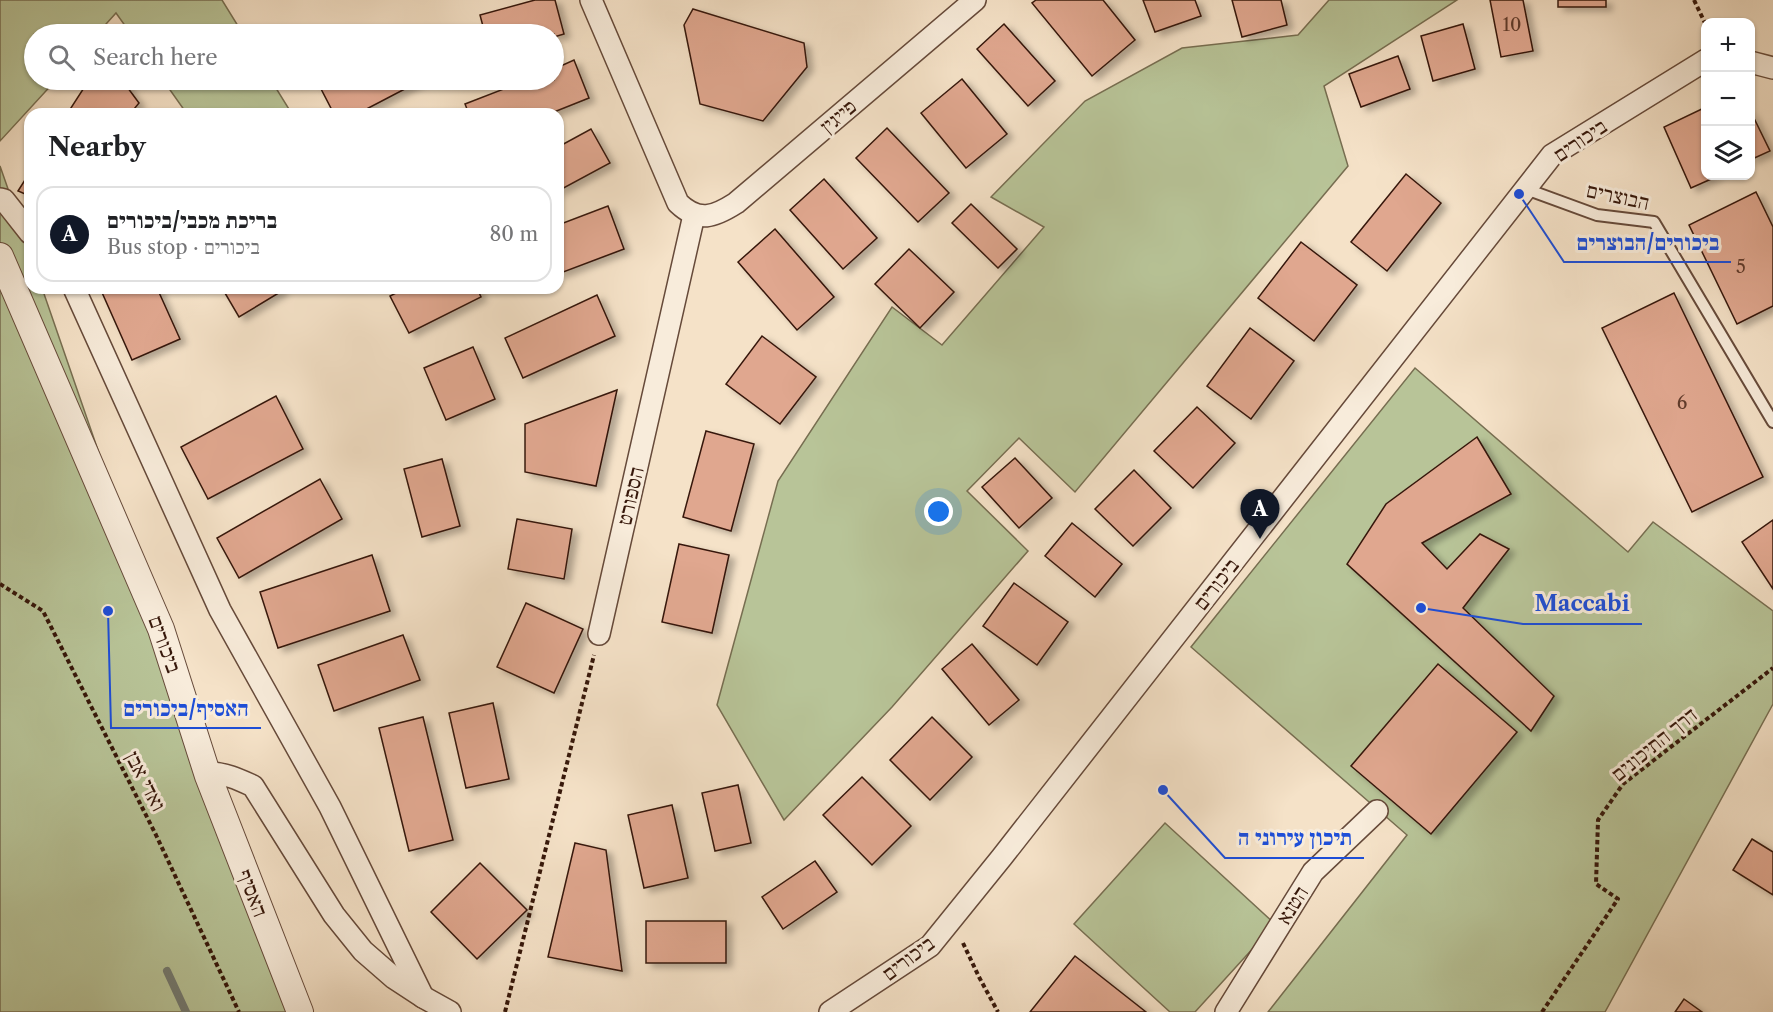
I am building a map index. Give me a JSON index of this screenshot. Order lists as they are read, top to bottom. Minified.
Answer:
{"streets":{"street":["פייגין","ביכורים","הספורט","האסיף","הטנא"],"lane":["הבוצרים"],"path":["דרך התיכונים","ואדי אבן"]},"crossings":[["פייגין","הספורט"],["ביכורים","הבוצרים"],["ביכורים","האסיף"]],"places":["ביכורים/הבוצרים","Maccabi","האסיף/ביכורים","תיכון עירוני ה"],"house_numbers":["10","5","6"],"page":{"map_buttons":["+","−"],"search":"Search here","heading":"Nearby","list":[{"mark":"A","name":"בריכת מכבי/ביכורים","note":"Bus stop · ביכורים","value":"80 m"}],"pins":"A"}}
